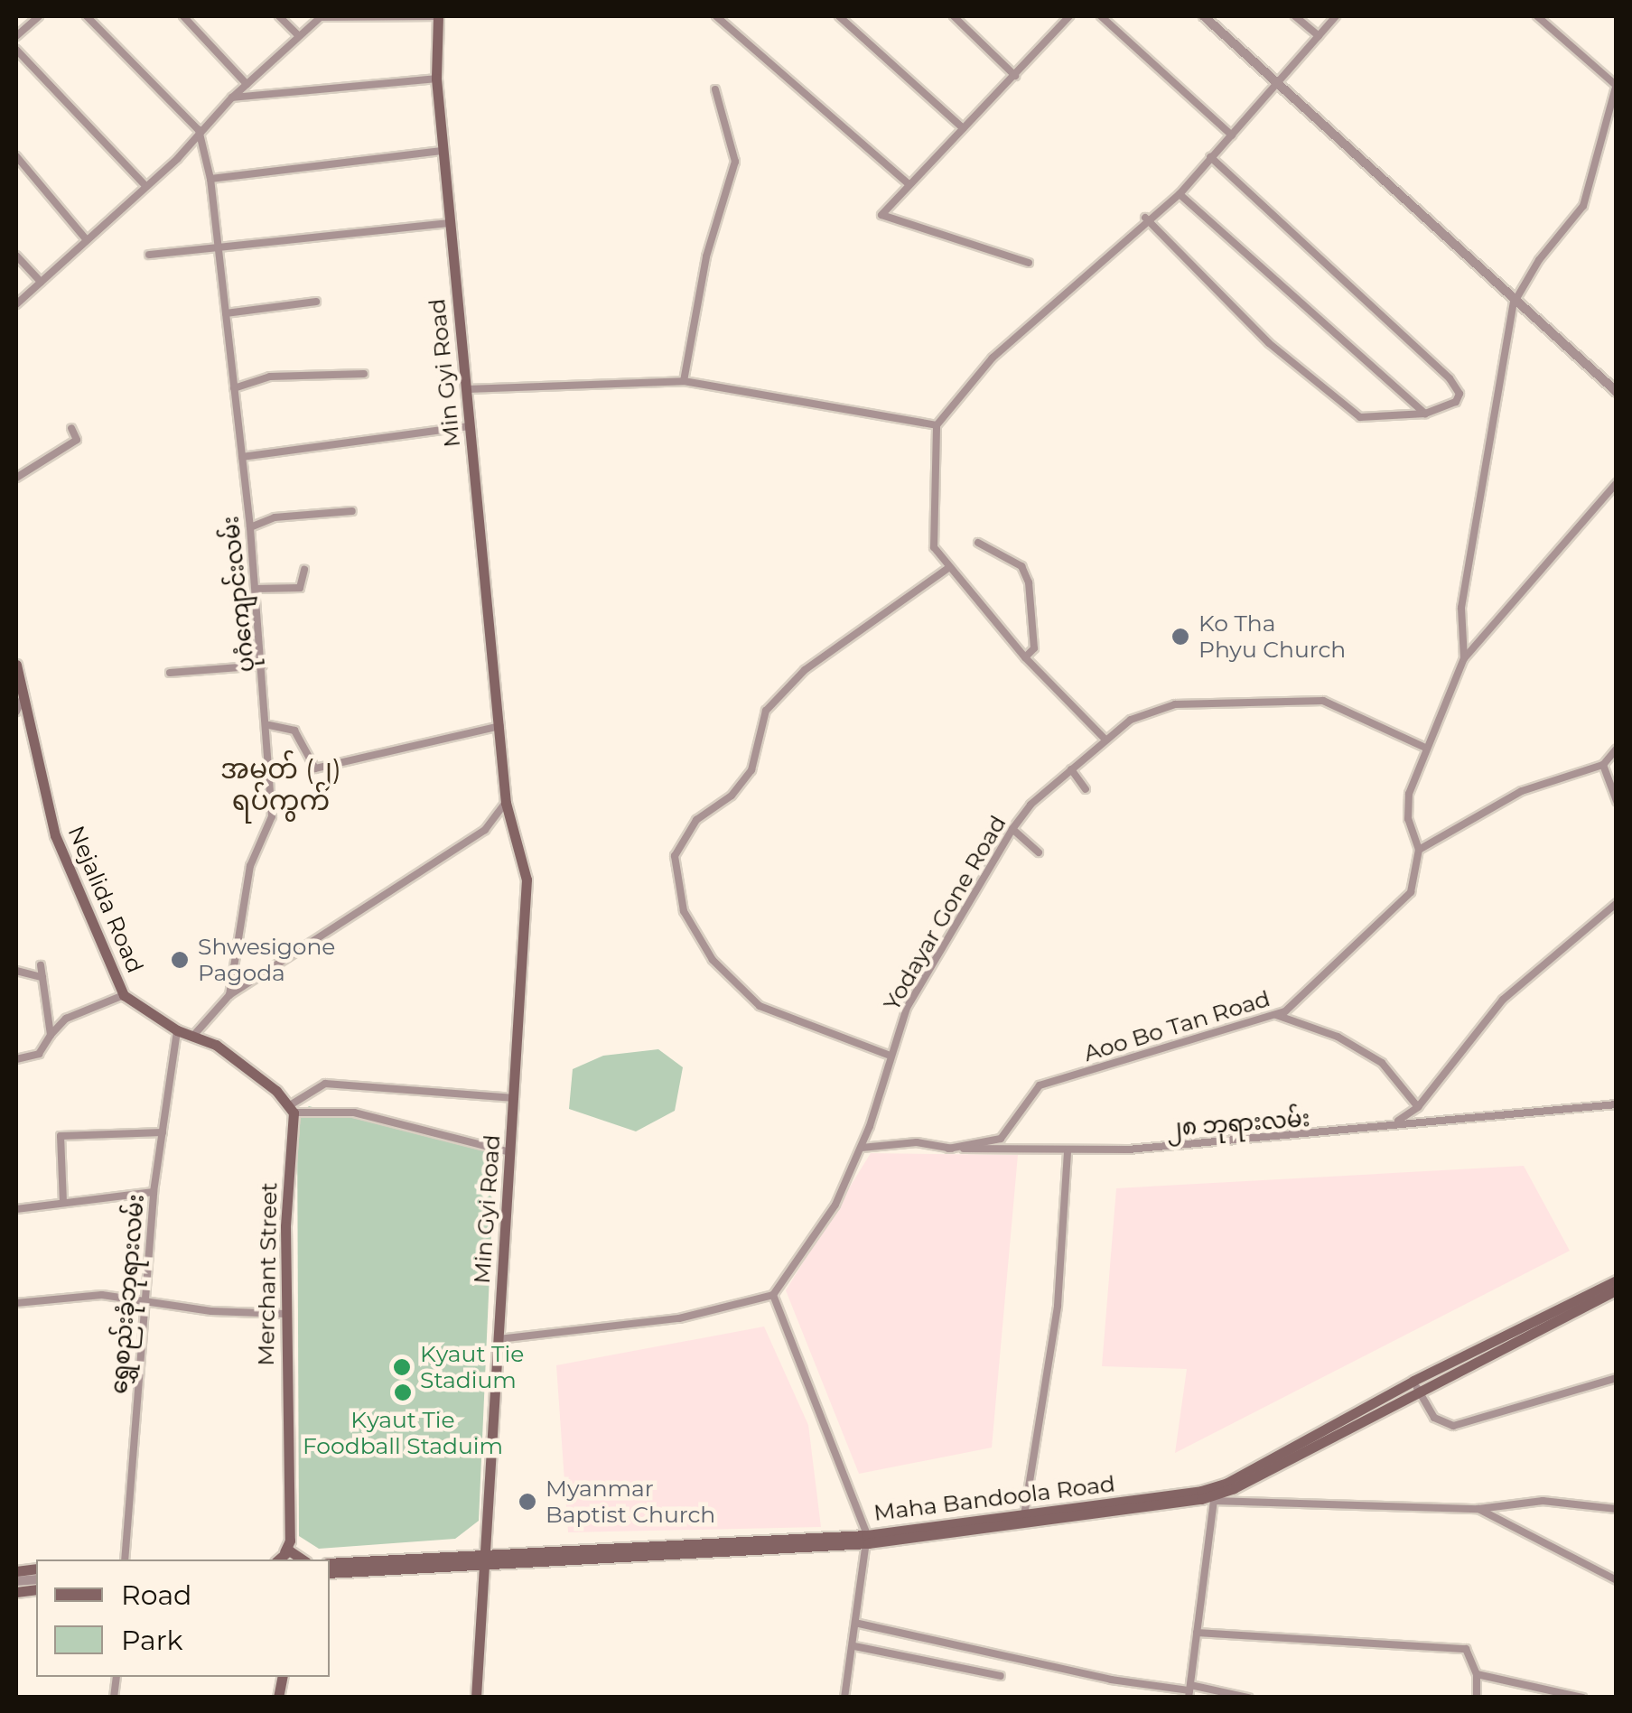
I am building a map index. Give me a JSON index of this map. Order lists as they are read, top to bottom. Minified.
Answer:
{"streets":{"main road":["Min Gyi Road","Nejalida Road","Merchant Street","Maha Bandoola Road"],"street":["ပုဂံကျောင်းလမ်း","Yodayar Gone Road","Aoo Bo Tan Road","၂၈ ဘုရားလမ်း","ရွှေစည်းခုံဘုရားလမ်း"]},"crossings":[["Min Gyi Road","Maha Bandoola Road"],["Nejalida Road","Merchant Street"],["Nejalida Road","ရွှေစည်းခုံဘုရားလမ်း"],["Yodayar Gone Road","Aoo Bo Tan Road"],["Yodayar Gone Road","၂၈ ဘုရားလမ်း"],["Aoo Bo Tan Road","၂၈ ဘုရားလမ်း"]],"districts":["အမှတ် (၂) ရပ်ကွက်"],"places":["Ko Tha Phyu Church","Shwesigone Pagoda","Kyaut Tie Stadium","Kyaut Tie Foodball Staduim","Myanmar Baptist Church"],"legend":["Road","Park"]}
